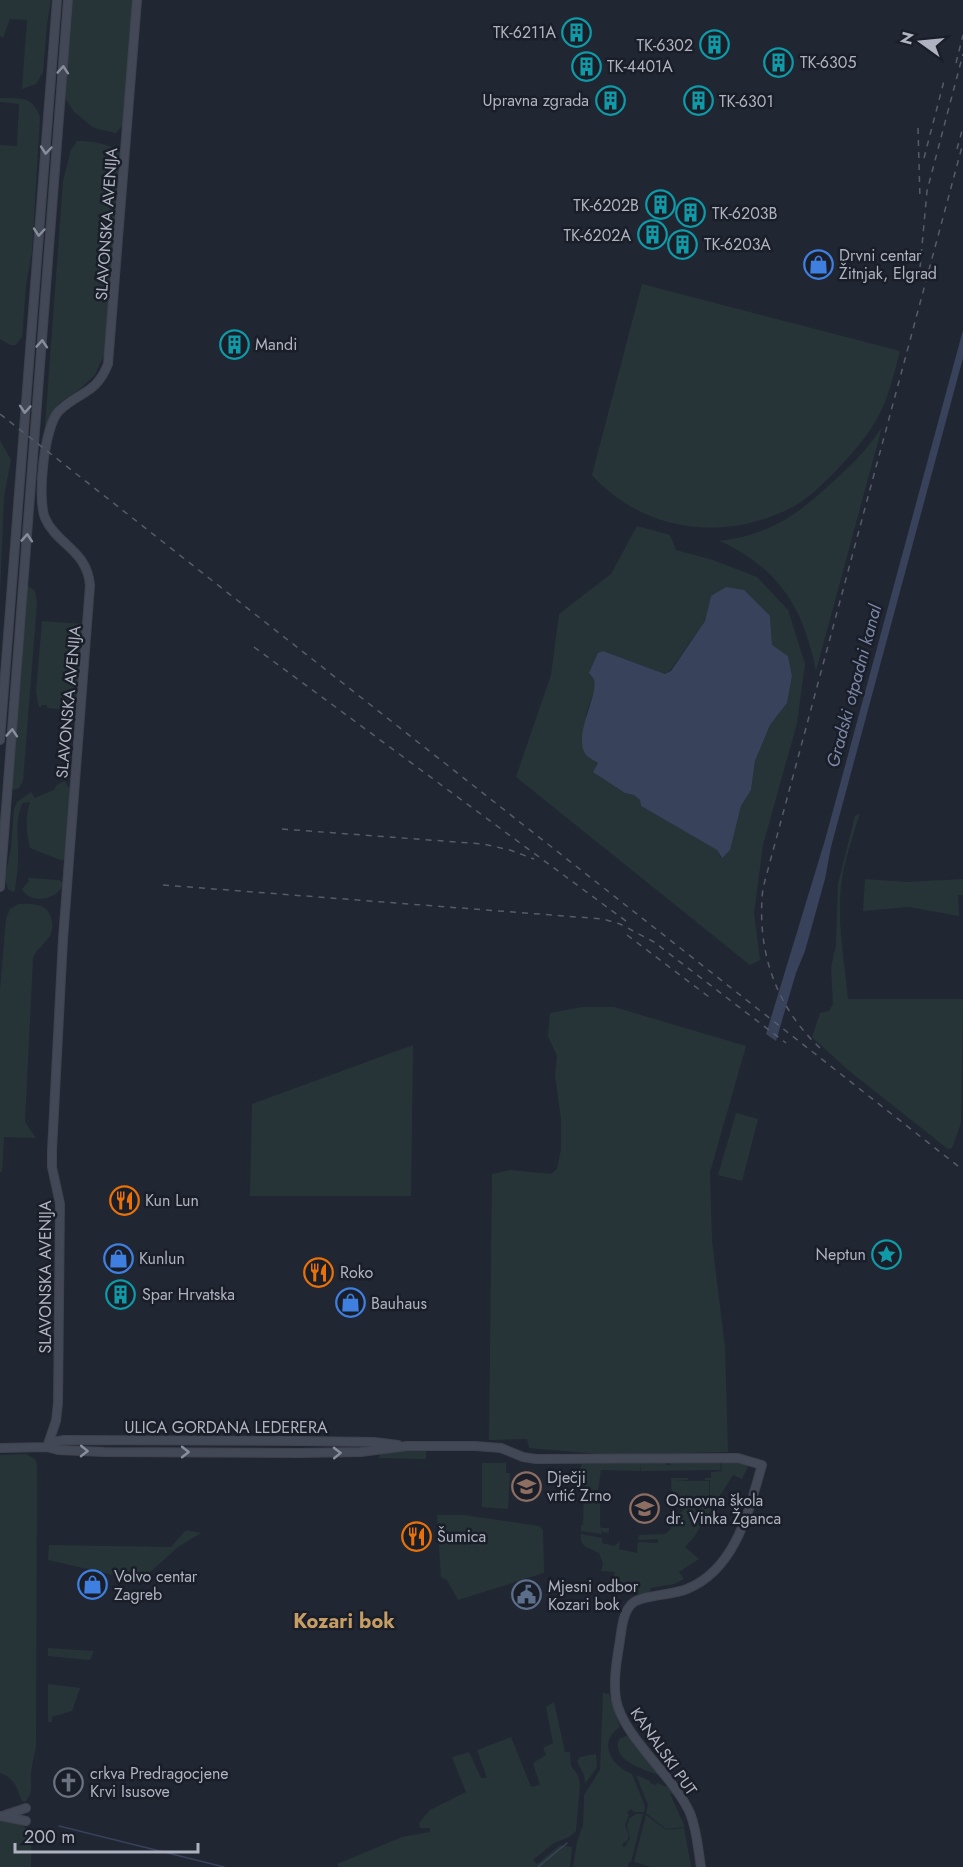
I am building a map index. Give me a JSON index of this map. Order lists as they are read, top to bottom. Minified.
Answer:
{"streets":{"street":["SLAVONSKA AVENIJA","ULICA GORDANA LEDERERA","KANALSKI PUT"]},"crossings":[["SLAVONSKA AVENIJA","ULICA GORDANA LEDERERA"],["ULICA GORDANA LEDERERA","KANALSKI PUT"]],"districts":["Kozari bok"],"water":["Gradski otpadni kanal"],"places":{"building":["TK-6211A","TK-6302","TK-6305","TK-4401A","Upravna zgrada","TK-6301","TK-6202B","TK-6203B","TK-6202A","TK-6203A","Mandi","Spar Hrvatska"],"shop":["Drvni centar Žitnjak, Elgrad","Kunlun","Bauhaus","Volvo centar Zagreb"],"restaurant":["Kun Lun","Roko","Šumica"],"place":["Neptun"],"school or university":["Dječji vrtić Zrno","Osnovna škola dr. Vinka Žganca"],"public building":["Mjesni odbor Kozari bok"],"church":["crkva Predragocjene Krvi Isusove"]},"scale_bar":"200 m","north":"left"}
